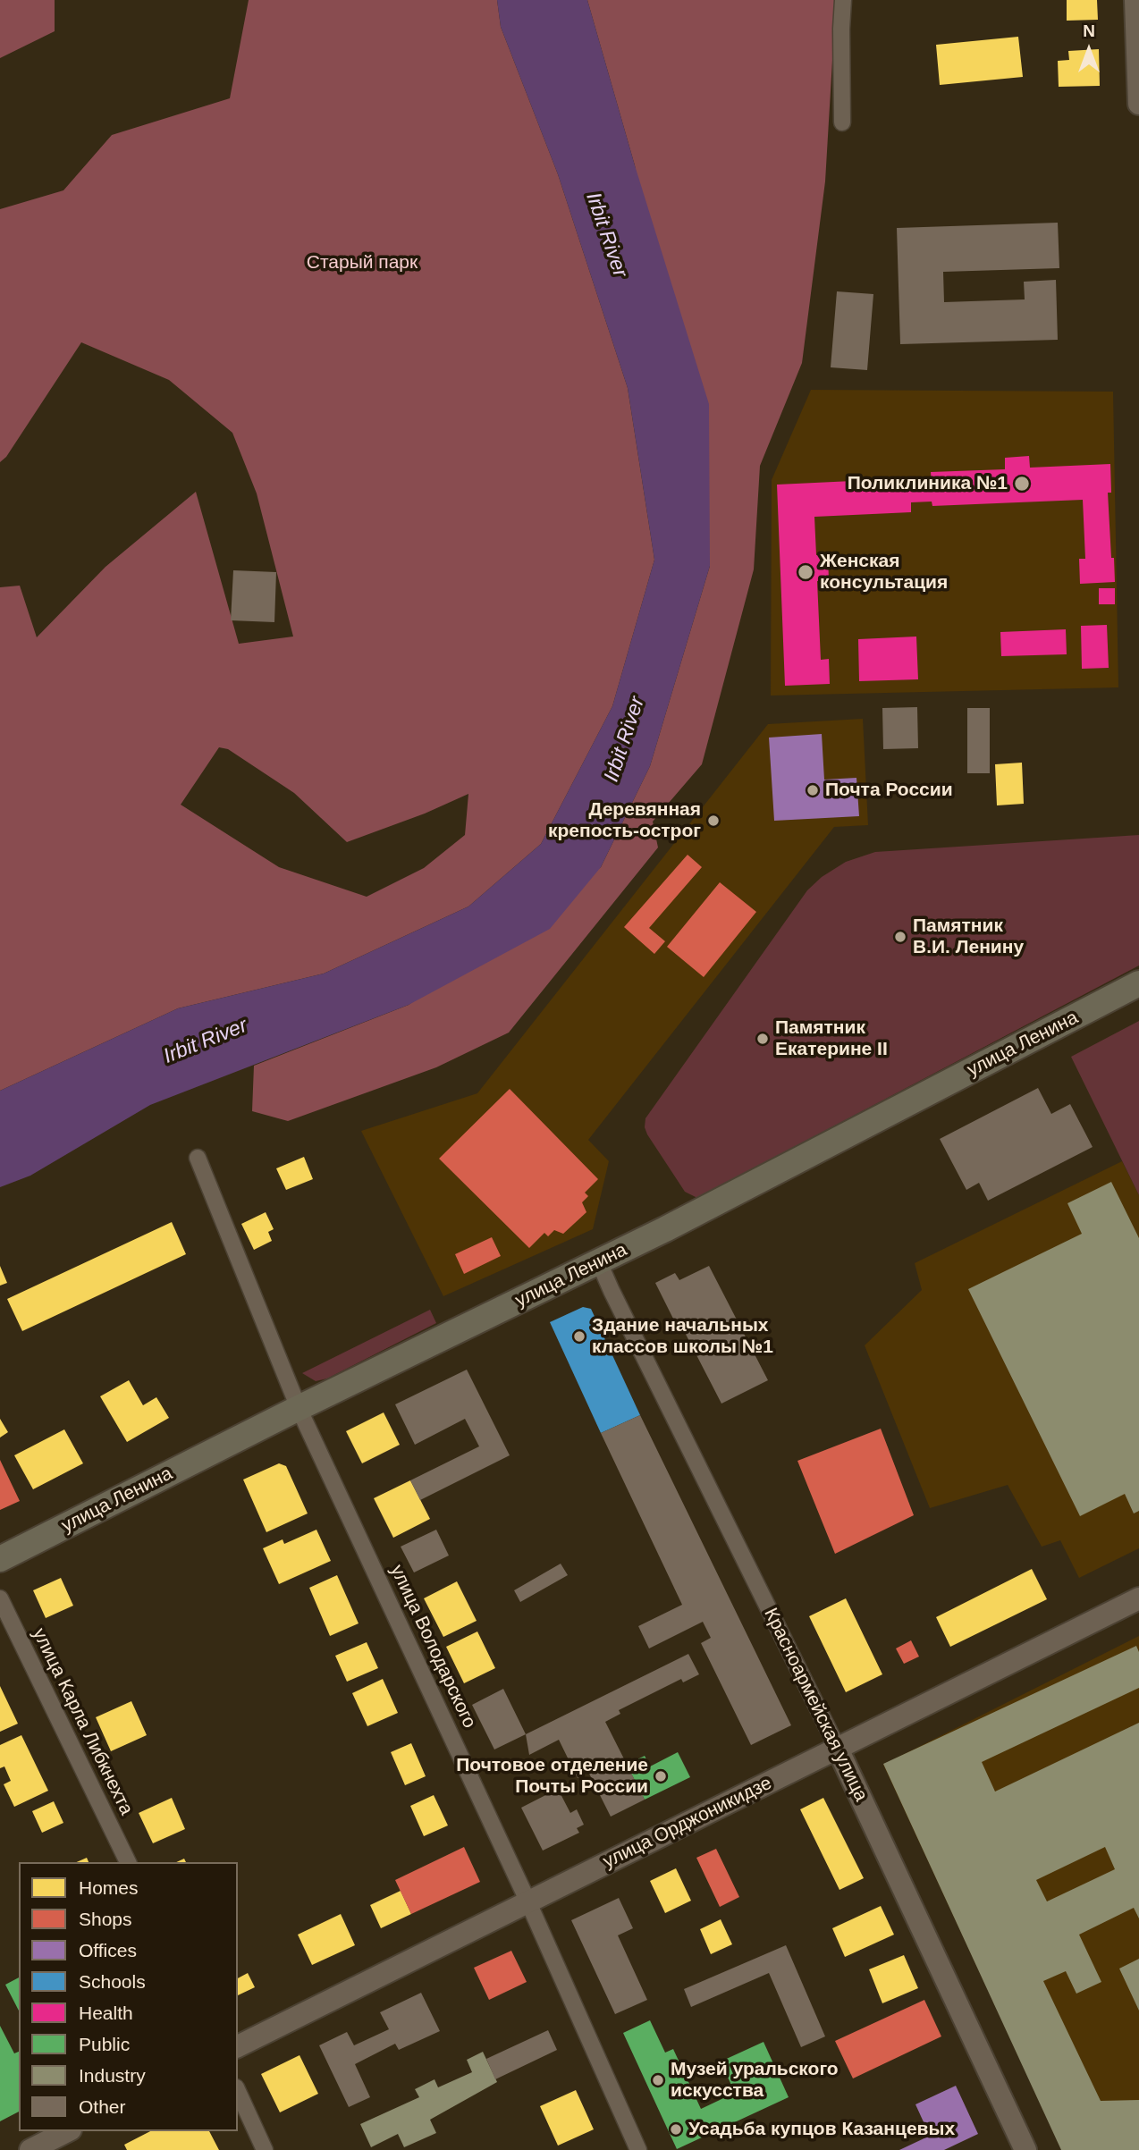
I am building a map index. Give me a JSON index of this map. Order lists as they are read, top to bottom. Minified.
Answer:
{"streets":{"main road":["улица Ленина","Красноармейская улица","улица Орджоникидзе"],"street":["улица Володарского","улица Карла Либкнехта"]},"crossings":[["улица Ленина","улица Володарского"],["улица Ленина","Красноармейская улица"],["улица Володарского","улица Орджоникидзе"],["Красноармейская улица","улица Орджоникидзе"]],"water":["Irbit River"],"parks":["Старый парк"],"places":["Поликлиника №1","Женская консультация","Почта России","Деревянная крепость-острог","Памятник В.И. Ленину","Памятник Екатерине II","Здание начальных классов школы №1","Почтовое отделение Почты России","Музей уральского искусства","Усадьба купцов Казанцевых"],"legend":["Homes","Shops","Offices","Schools","Health","Public","Industry","Other"],"north":"top"}
